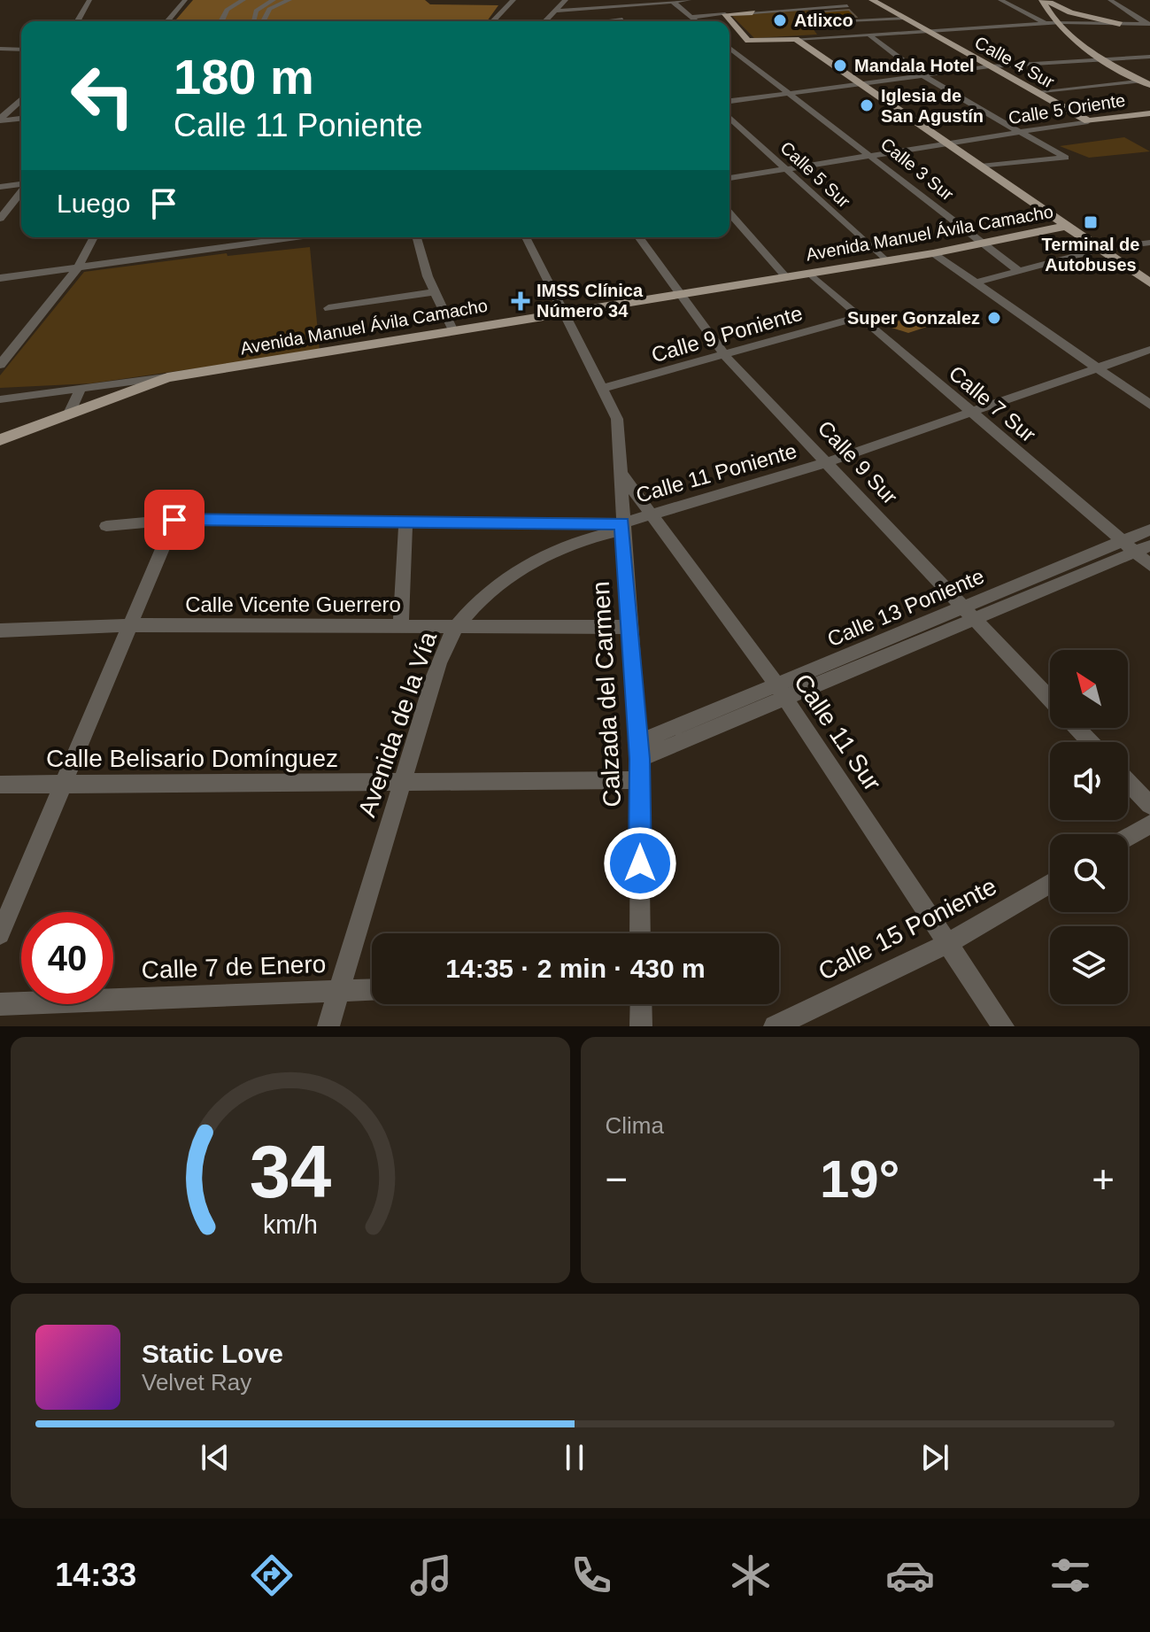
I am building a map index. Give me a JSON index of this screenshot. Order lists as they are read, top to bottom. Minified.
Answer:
{"streets":{"main road":["Calle 4 Sur","Calle 5 Oriente","Avenida Manuel Ávila Camacho"],"street":["Calle 3 Sur","Calle 5 Sur","Calle 9 Poniente","Calle 7 Sur","Calle 9 Sur","Calle 11 Poniente","Calle Vicente Guerrero","Calle 13 Poniente","Calzada del Carmen","Avenida de la Vía","Calle 11 Sur","Calle Belisario Domínguez","Calle 15 Poniente","Calle 7 de Enero"]},"crossings":[["Calle 4 Sur","Calle 5 Oriente"],["Calle 5 Oriente","Calle 3 Sur"],["Calle 5 Oriente","Calle 5 Sur"],["Calle 3 Sur","Avenida Manuel Ávila Camacho"],["Calle 5 Sur","Avenida Manuel Ávila Camacho"],["Avenida Manuel Ávila Camacho","Calle 7 Sur"],["Avenida Manuel Ávila Camacho","Calle 9 Sur"],["Calle 9 Poniente","Calle 7 Sur"],["Calle 9 Poniente","Calle 9 Sur"],["Calle 7 Sur","Calle 11 Poniente"],["Calle 7 Sur","Calle 13 Poniente"],["Calle 9 Sur","Calle 11 Poniente"],["Calle 9 Sur","Calle 13 Poniente"],["Calle 11 Poniente","Calzada del Carmen"],["Calle 11 Poniente","Avenida de la Vía"],["Calle 11 Poniente","Calle 11 Sur"],["Calle Vicente Guerrero","Calzada del Carmen"],["Calle Vicente Guerrero","Avenida de la Vía"],["Calle 13 Poniente","Calzada del Carmen"],["Calle 13 Poniente","Calle 11 Sur"],["Calzada del Carmen","Avenida de la Vía"],["Calzada del Carmen","Calle 11 Sur"],["Calzada del Carmen","Calle Belisario Domínguez"],["Avenida de la Vía","Calle Belisario Domínguez"],["Avenida de la Vía","Calle 7 de Enero"],["Calle 11 Sur","Calle 15 Poniente"]],"places":{"other":["Atlixco","Mandala Hotel","Iglesia de San Agustín","Super Gonzalez"],"transit":["Terminal de Autobuses"],"health":["IMSS Clínica Número 34"]},"north":"top left","page":{"turn":["180 m","Calle 11 Poniente"],"then":"Luego","limit":"40","trip":"14:35 · 2 min · 430 m","tile":"Clima","heat":["−","19°","+"],"song":["Static Love","Velvet Ray"],"tabs":"14:33","gauge":["34","km/h"]}}
